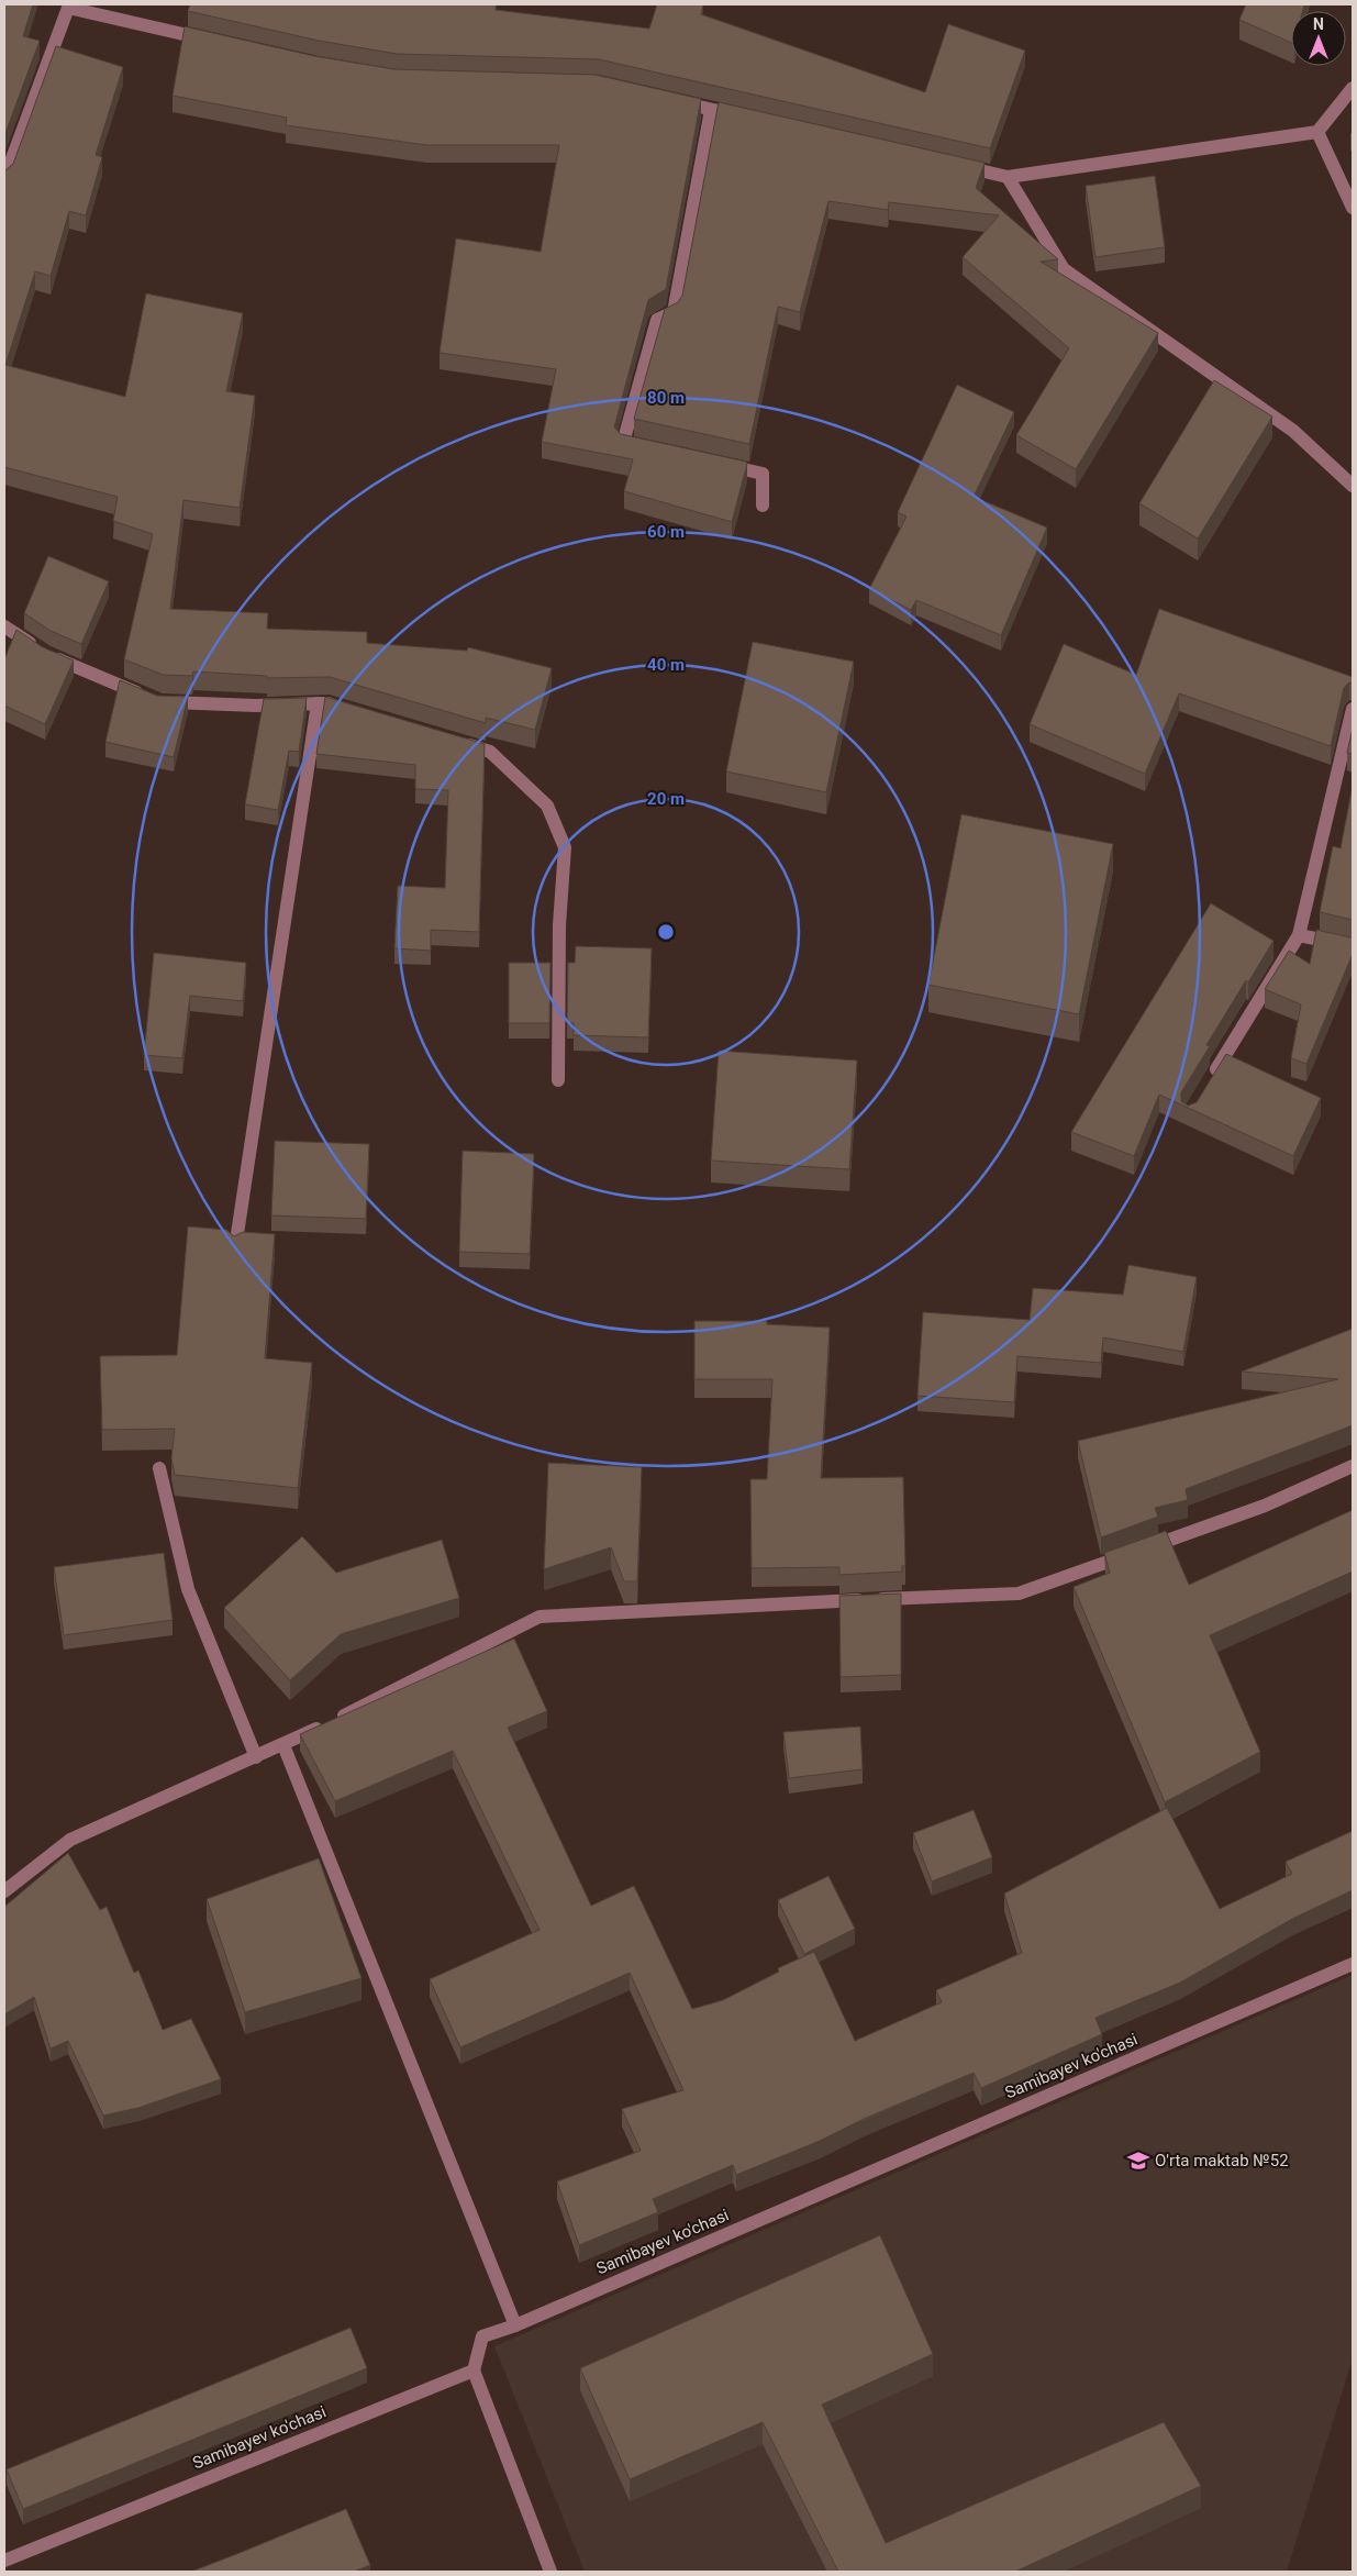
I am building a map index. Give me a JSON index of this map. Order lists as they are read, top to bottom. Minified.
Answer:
{"streets":{"street":["Samibayev ko'chasi"]},"places":{"school or university":["O'rta maktab №52"]},"north":"top","rings":["80 m","60 m","40 m","20 m"]}
